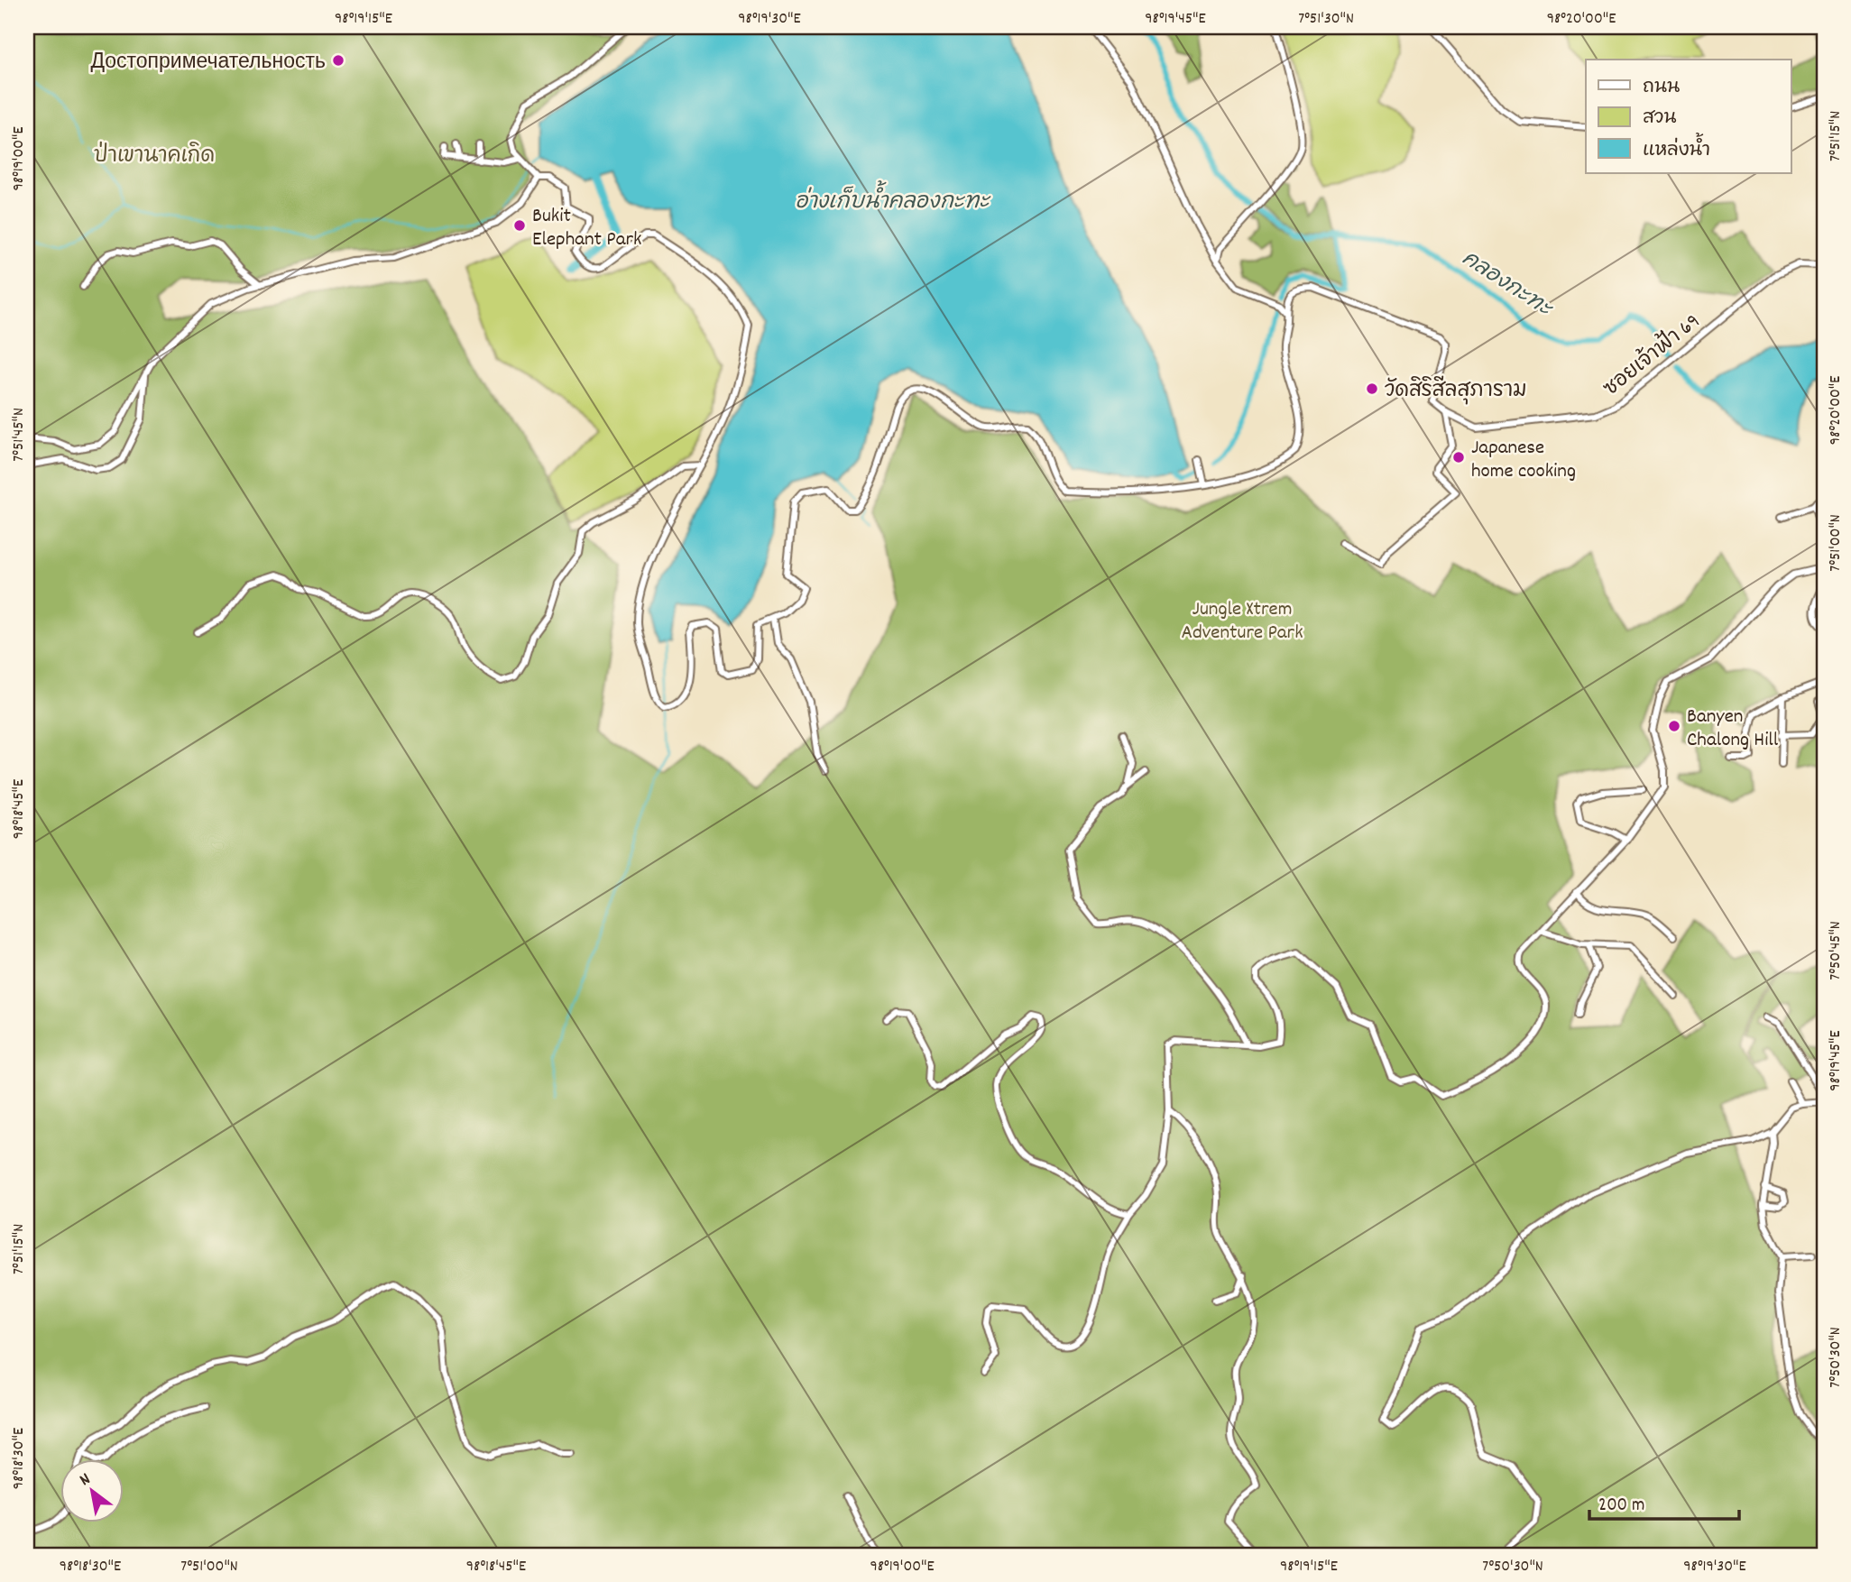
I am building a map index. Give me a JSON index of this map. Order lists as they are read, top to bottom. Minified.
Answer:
{"streets":{"street":["ซอยเจ้าฟ้า 69"]},"water":["อ่างเก็บน้ำคลองกะทะ","คลองกะทะ"],"parks":["ป่าเขานาคเกิด","Jungle Xtrem Adventure Park"],"places":["Достопримечательность","Bukit Elephant Park","วัดสิริสีลสุภาราม","Japanese home cooking","Banyen Chalong Hill"],"legend":["ถนน","สวน","แหล่งน้ำ"],"scale_bar":"200 m","north":"top left","coordinates":["98°19'15\"E","98°19'30\"E","98°19'45\"E","7°51'30\"N","98°20'00\"E","7°51'15\"N","98°19'00\"E","7°51'45\"N","7°51'00\"N","98°18'45\"E","7°50'45\"N","7°50'30\"N","98°18'30\"E"]}
